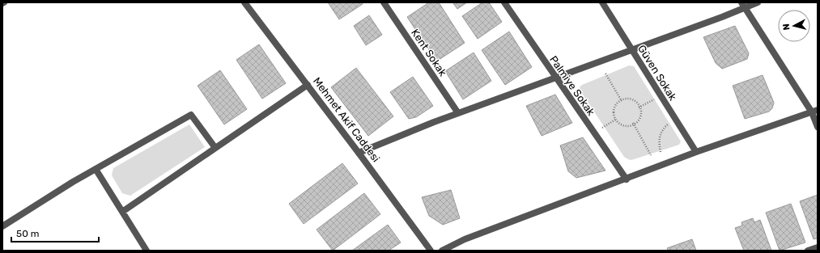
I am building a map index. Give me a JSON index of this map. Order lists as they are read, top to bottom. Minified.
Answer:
{"streets":{"street":["Kent Sokak","Güven Sokak","Palmiye Sokak","Mehmet Akif Caddesi"]},"scale_bar":"50 m","north":"left"}
